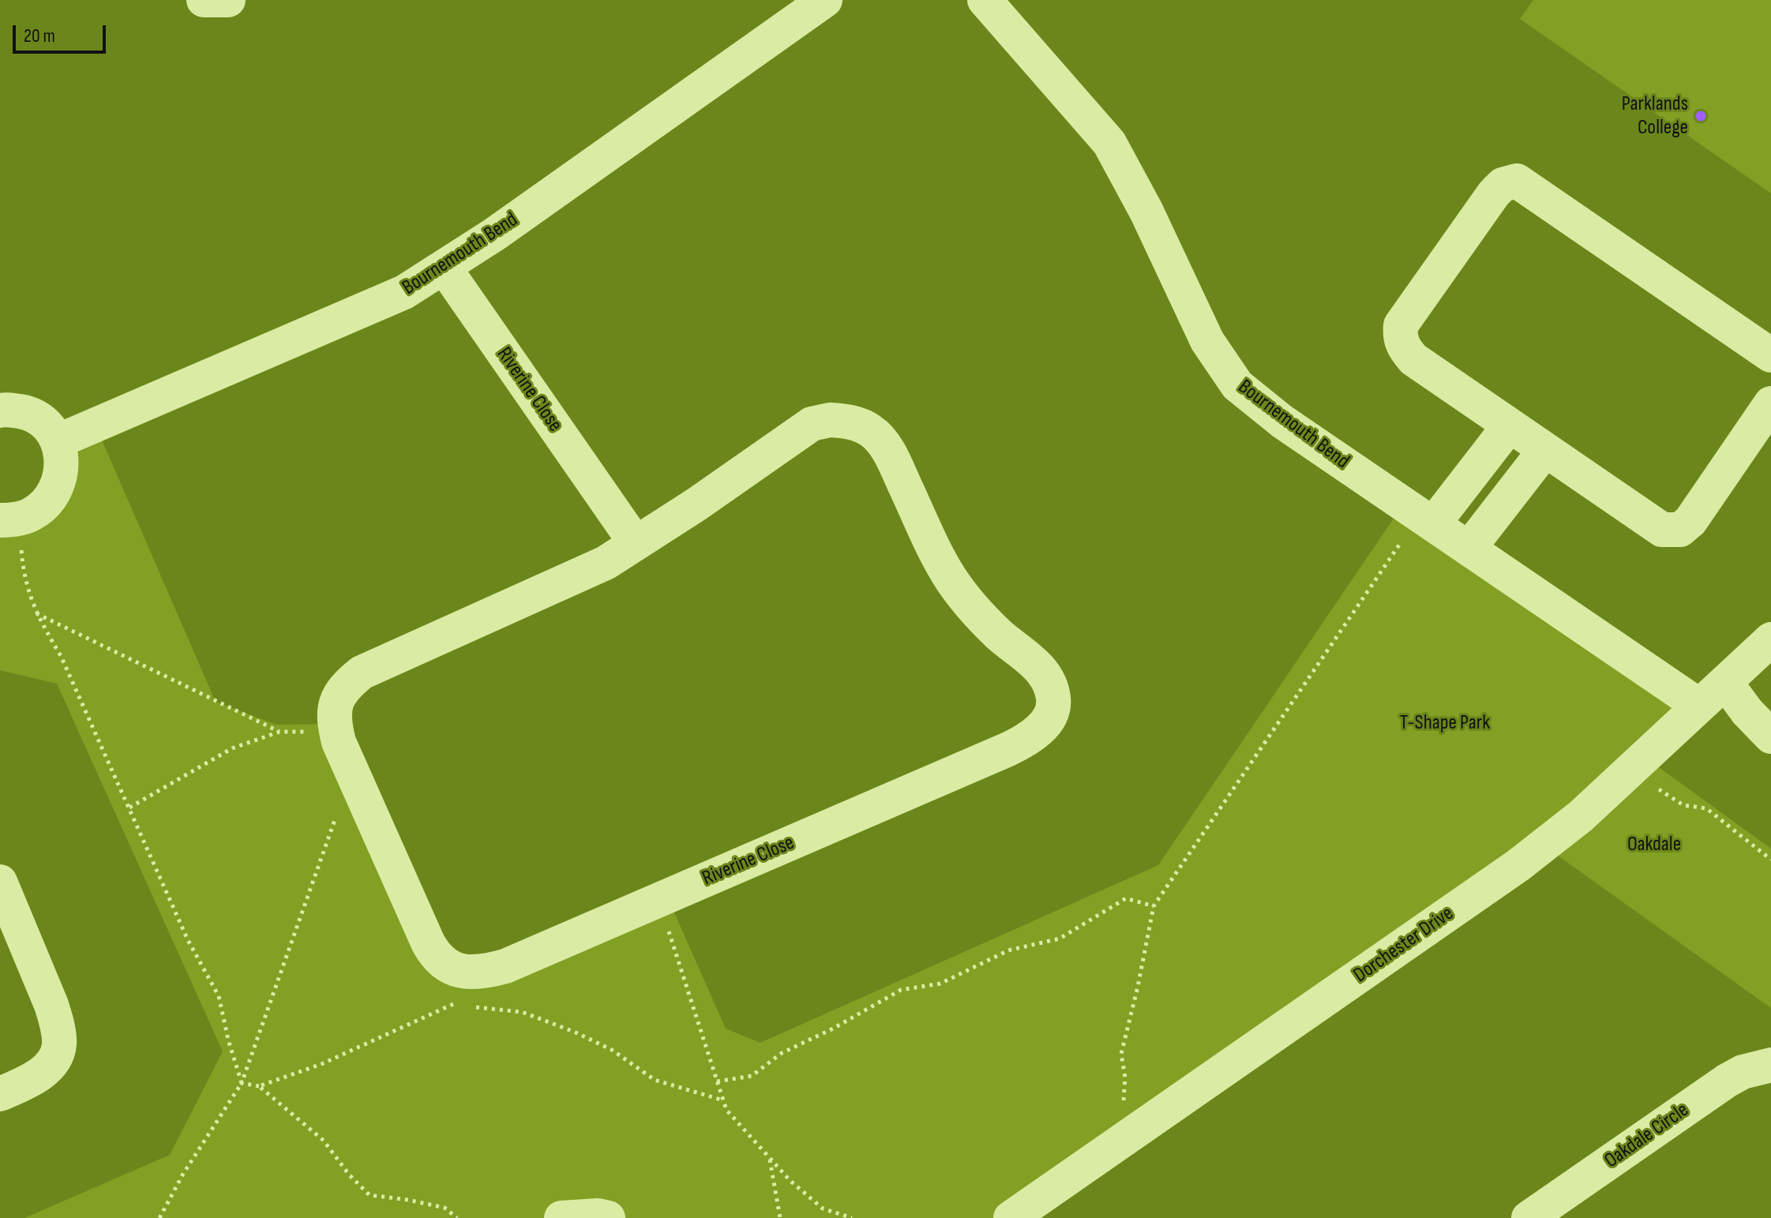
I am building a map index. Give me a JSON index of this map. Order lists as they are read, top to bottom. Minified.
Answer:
{"streets":{"street":["Bournemouth Bend","Riverine Close","Dorchester Drive","Oakdale Circle"]},"crossings":[["Bournemouth Bend","Riverine Close"],["Bournemouth Bend","Dorchester Drive"]],"parks":["T-Shape Park","Oakdale"],"places":["Parklands College"],"scale_bar":"20 m"}
